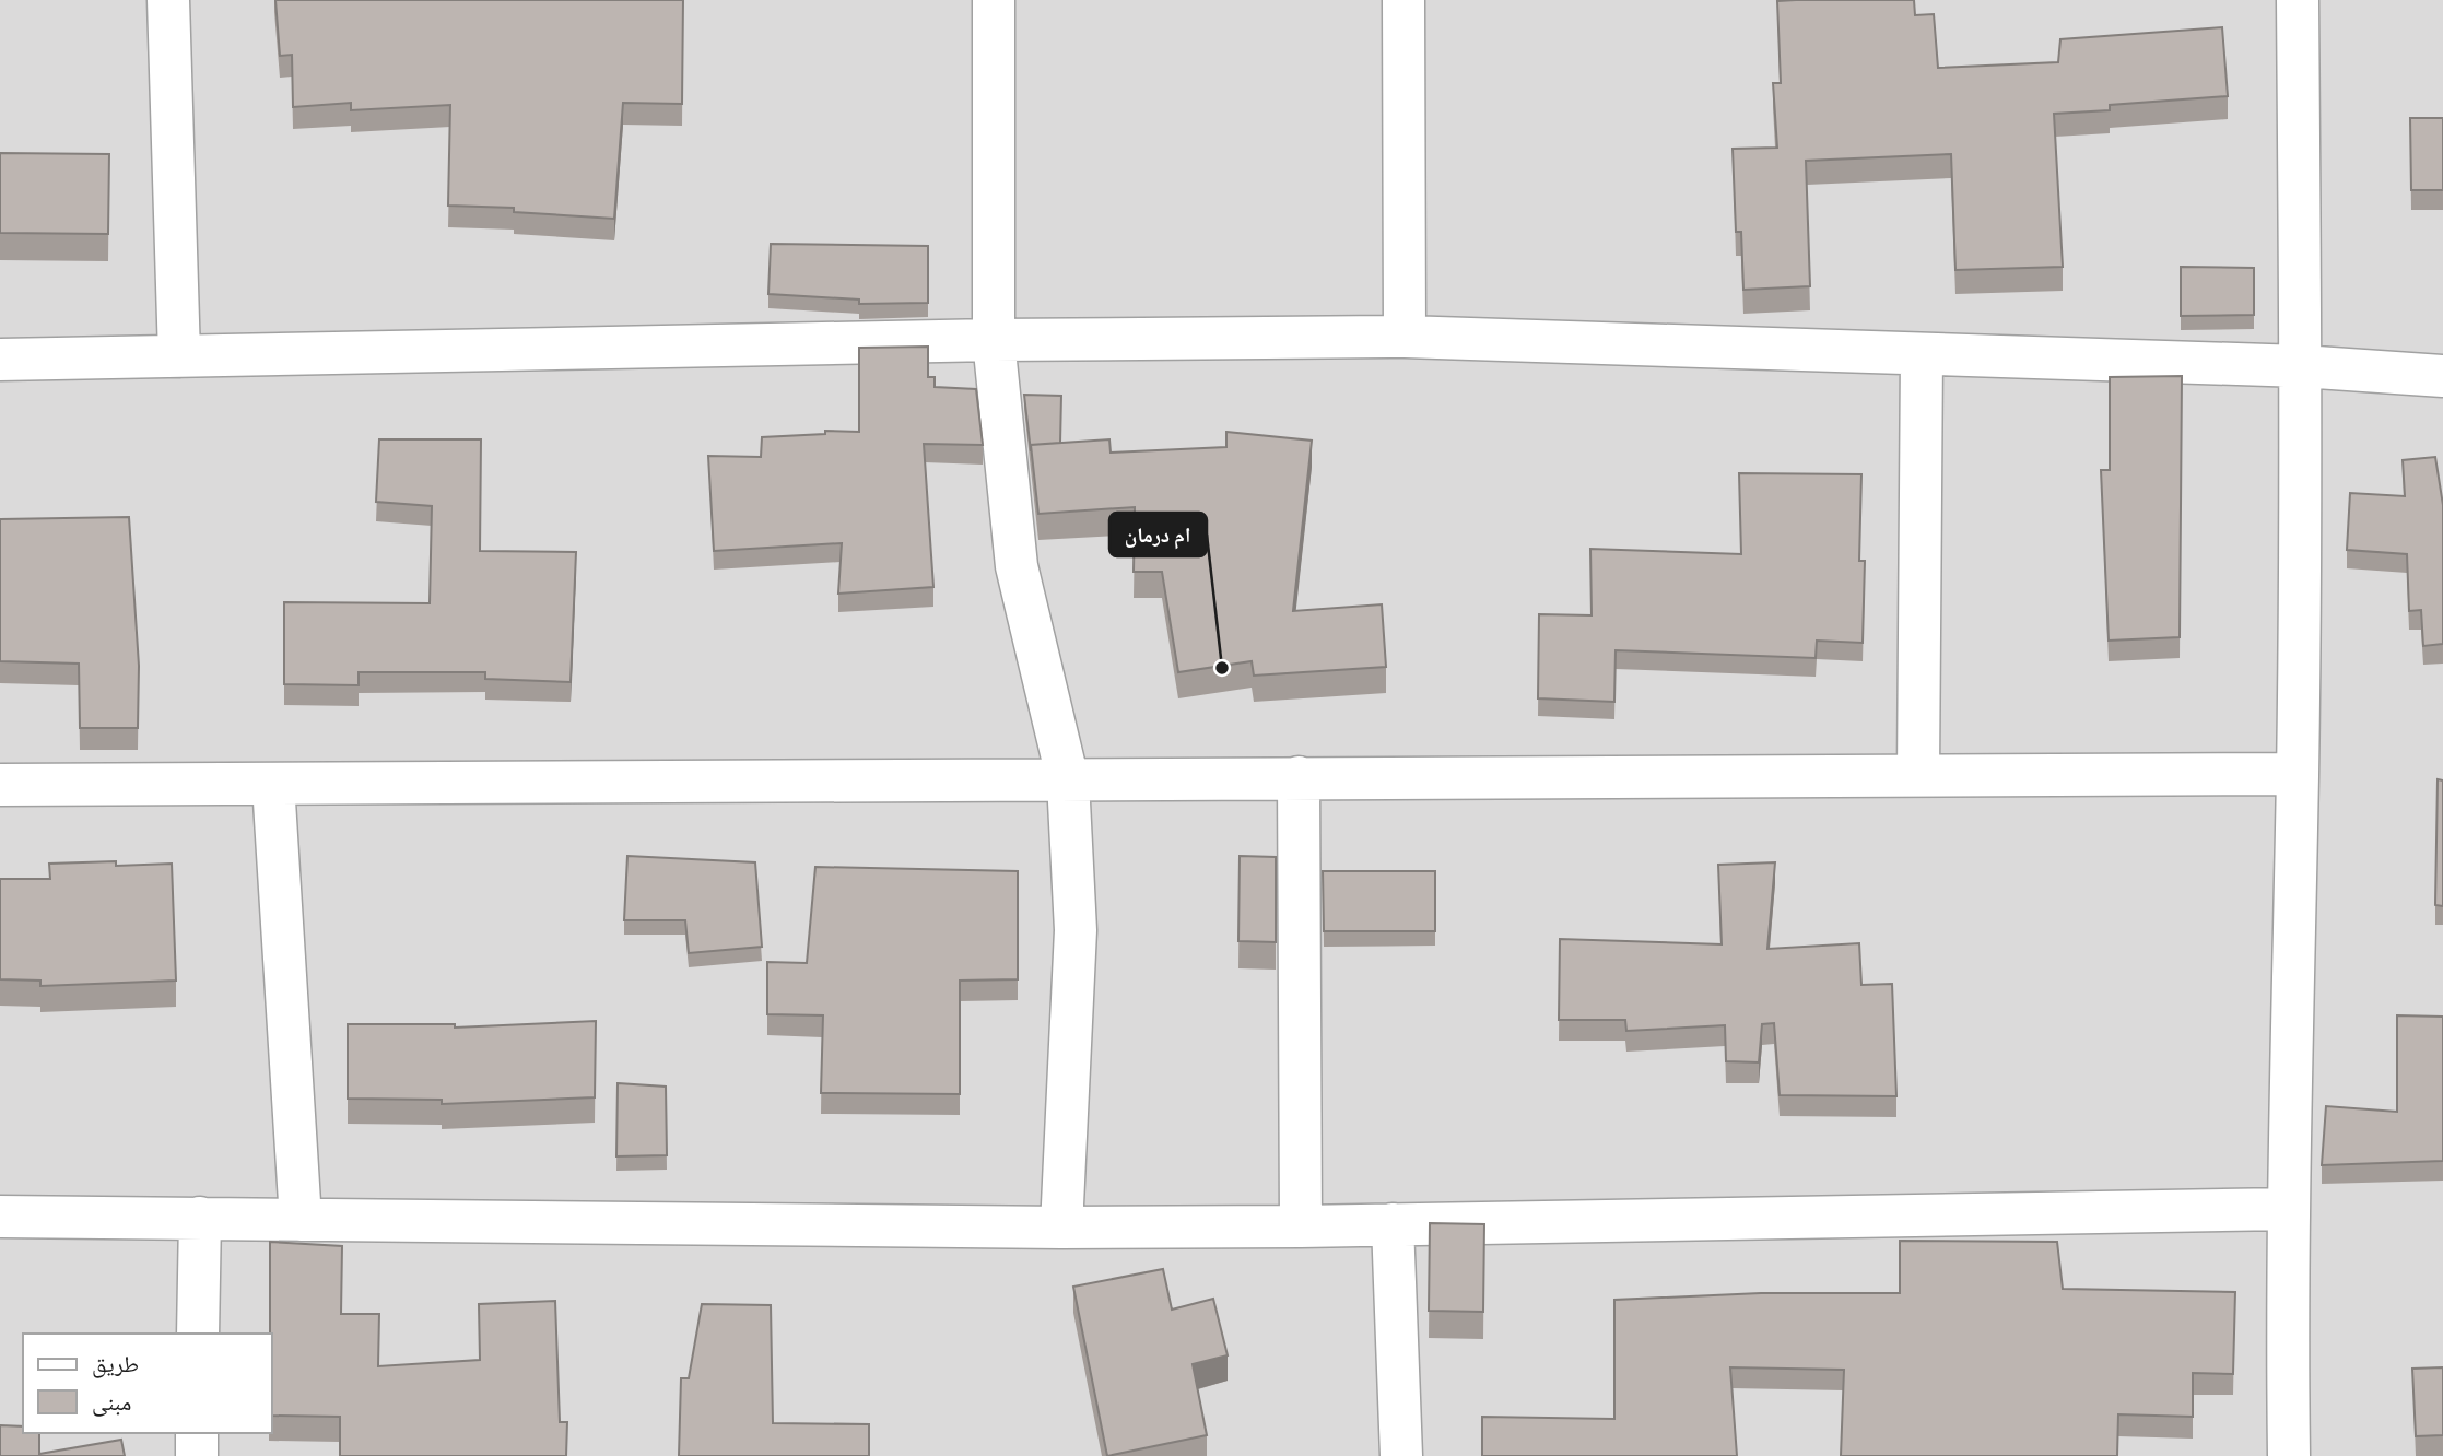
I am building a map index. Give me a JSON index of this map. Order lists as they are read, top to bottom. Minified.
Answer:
{"places":["ام درمان"],"legend":["طريق","مبنى"]}
